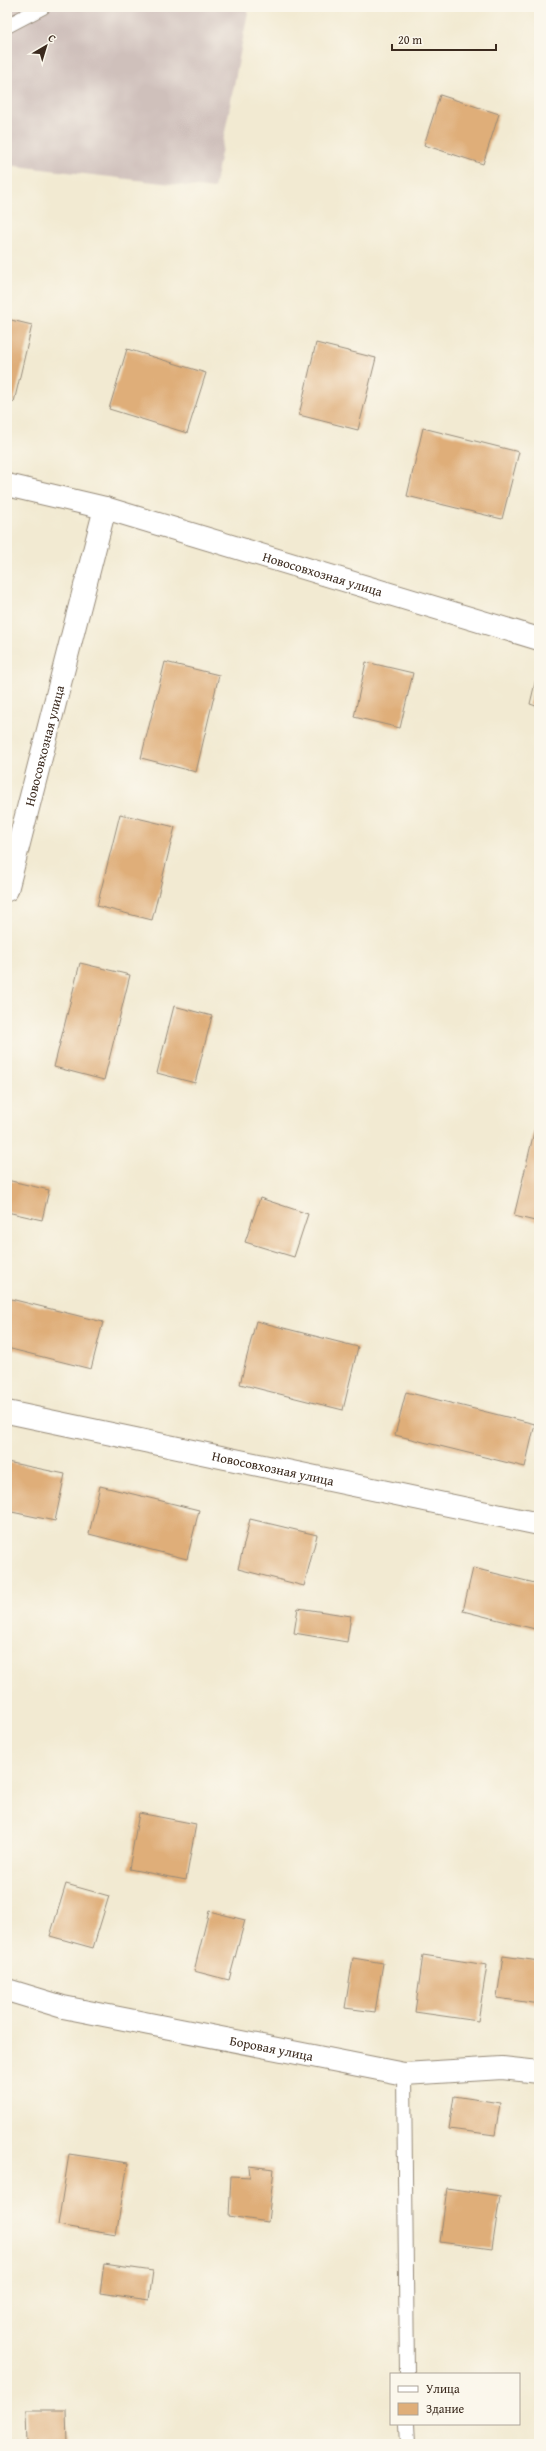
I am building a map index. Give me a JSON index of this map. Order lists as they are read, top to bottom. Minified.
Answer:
{"streets":{"street":["Новосовхозная улица","Боровая улица"]},"legend":["Улица","Здание"],"scale_bar":"20 m","north":"top right"}
